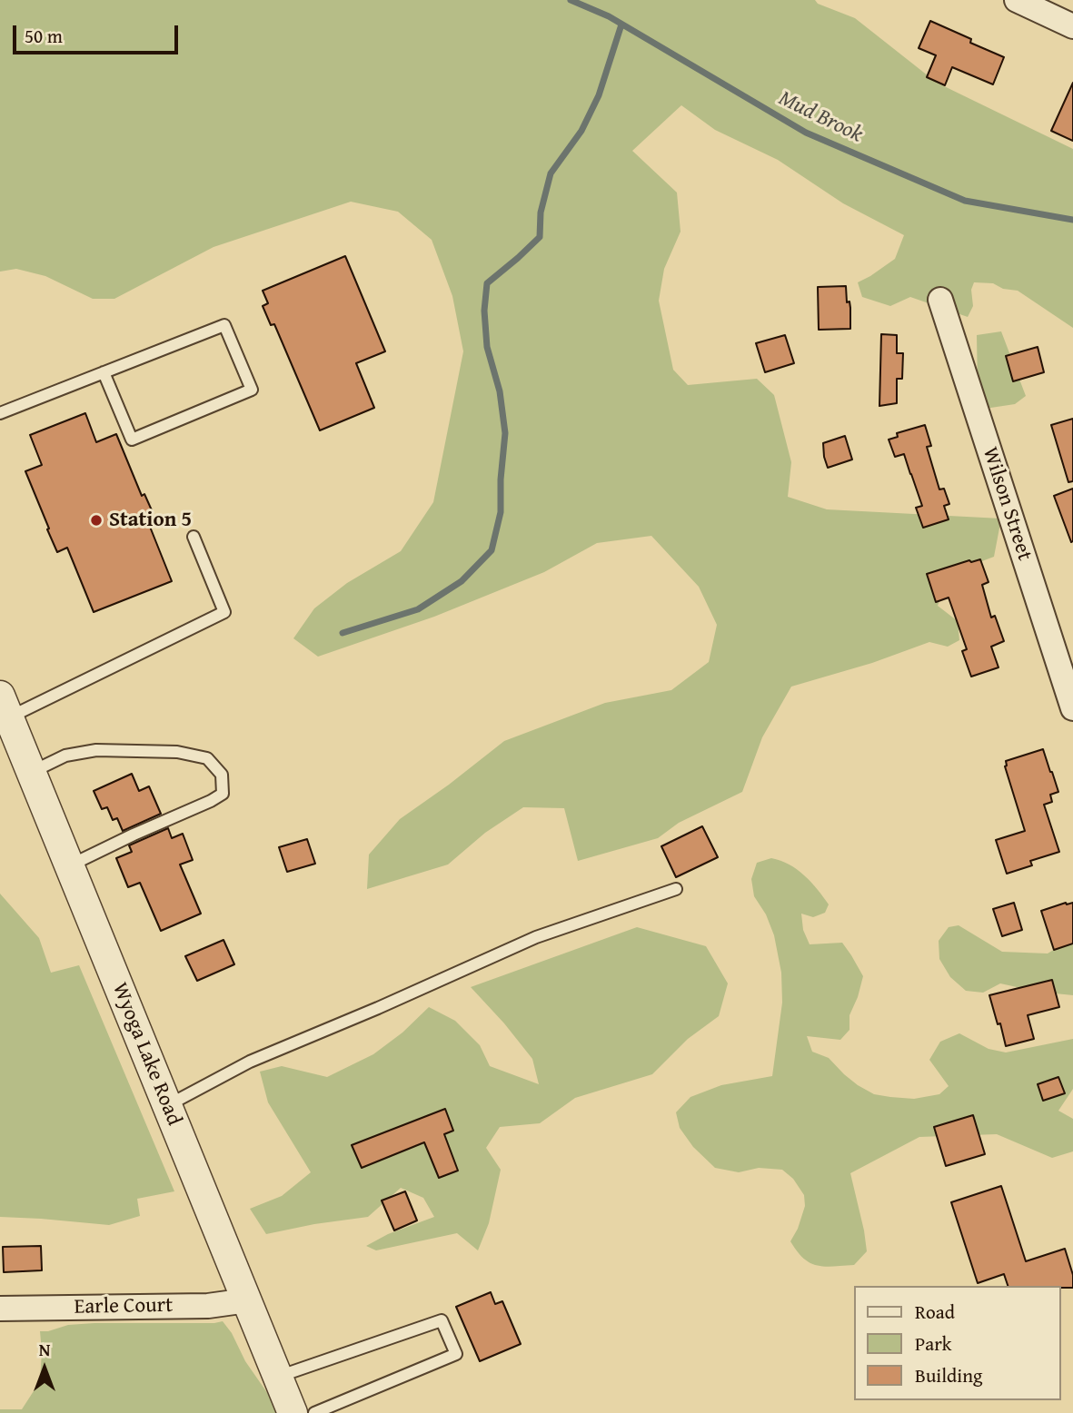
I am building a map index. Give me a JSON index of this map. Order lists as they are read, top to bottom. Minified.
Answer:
{"streets":{"street":["Wilson Street","Wyoga Lake Road","Earle Court"]},"crossings":[["Wyoga Lake Road","Earle Court"]],"water":["Mud Brook"],"places":["Station 5"],"legend":["Road","Park","Building"],"scale_bar":"50 m","north":"top"}
